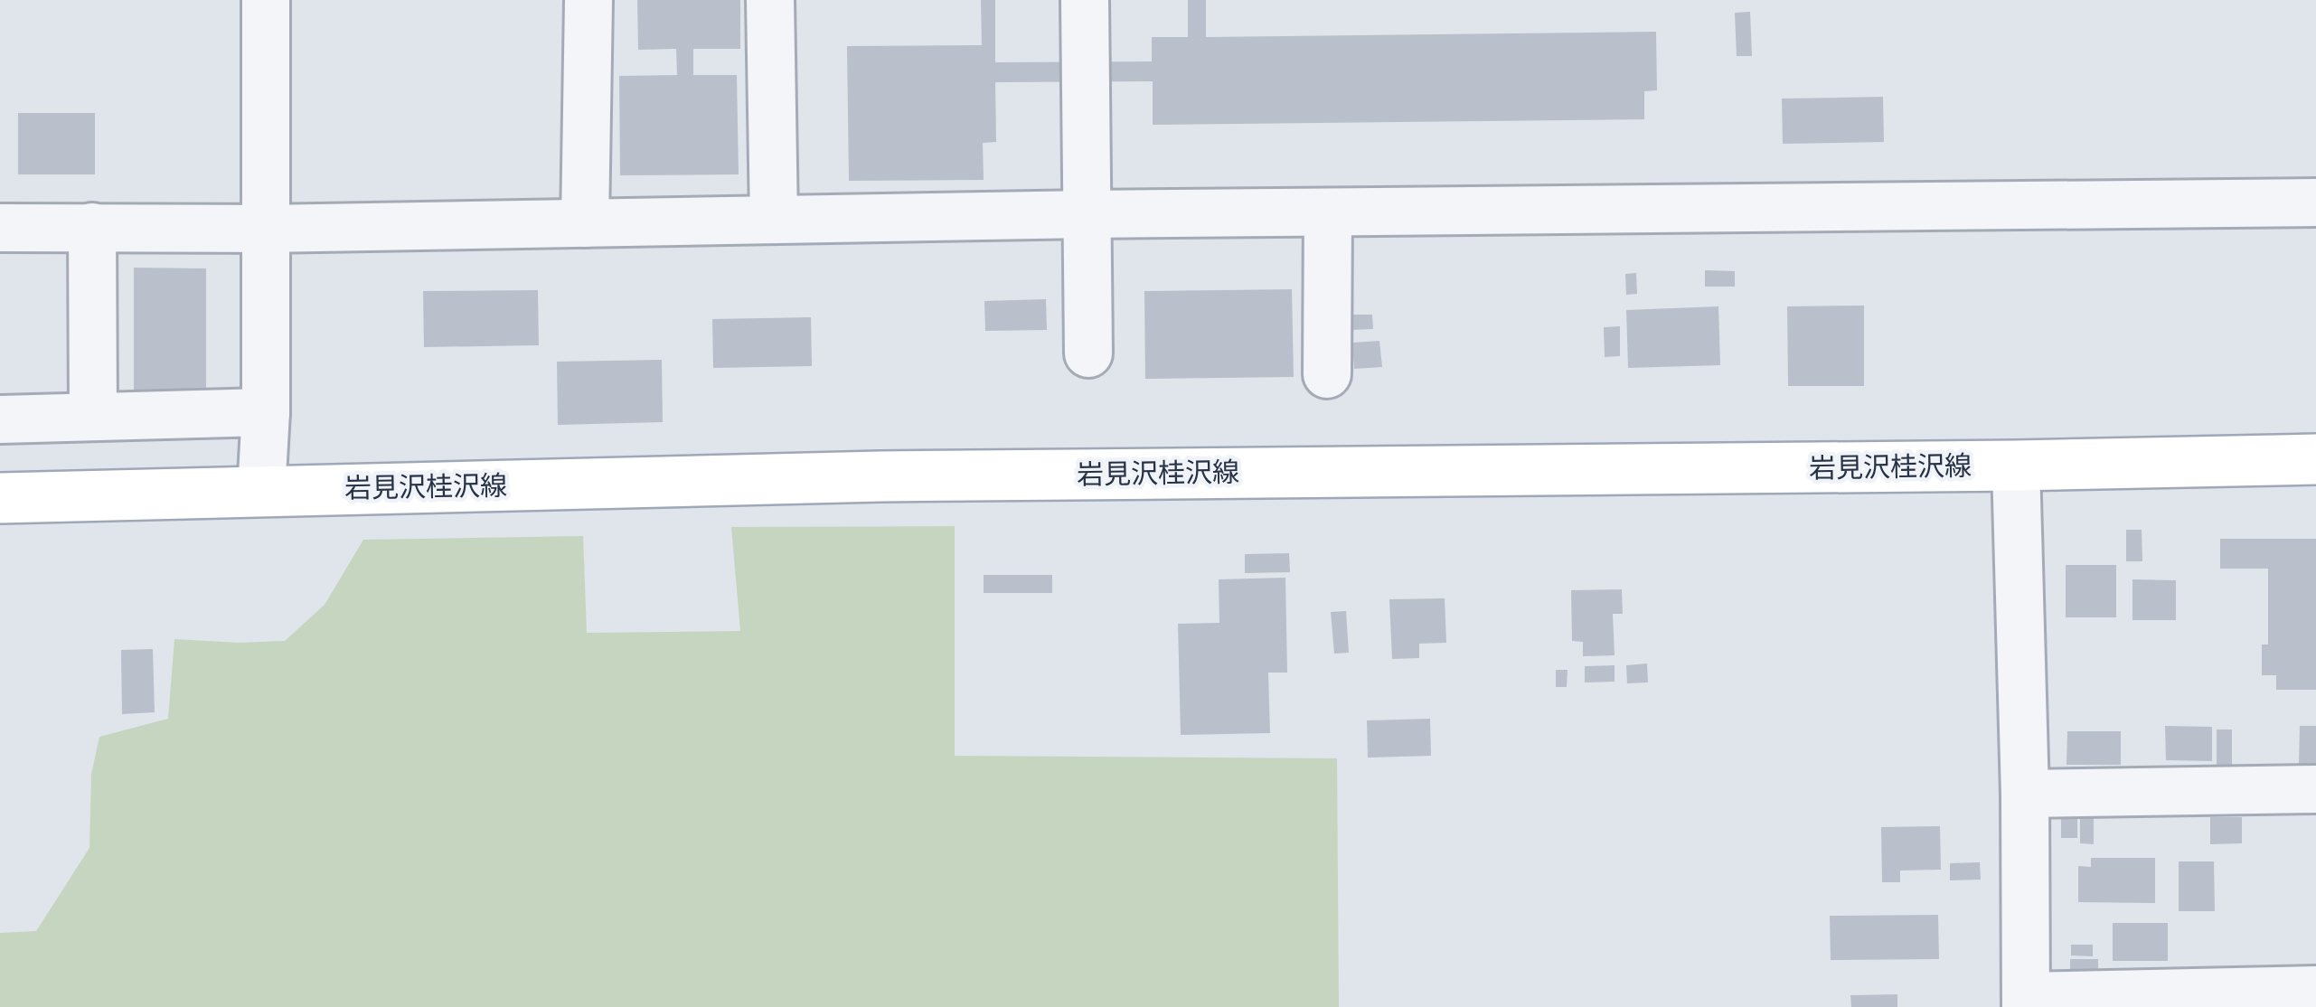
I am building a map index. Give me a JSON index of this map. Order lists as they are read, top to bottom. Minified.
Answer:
{"streets":{"main road":["岩見沢桂沢線"]}}
